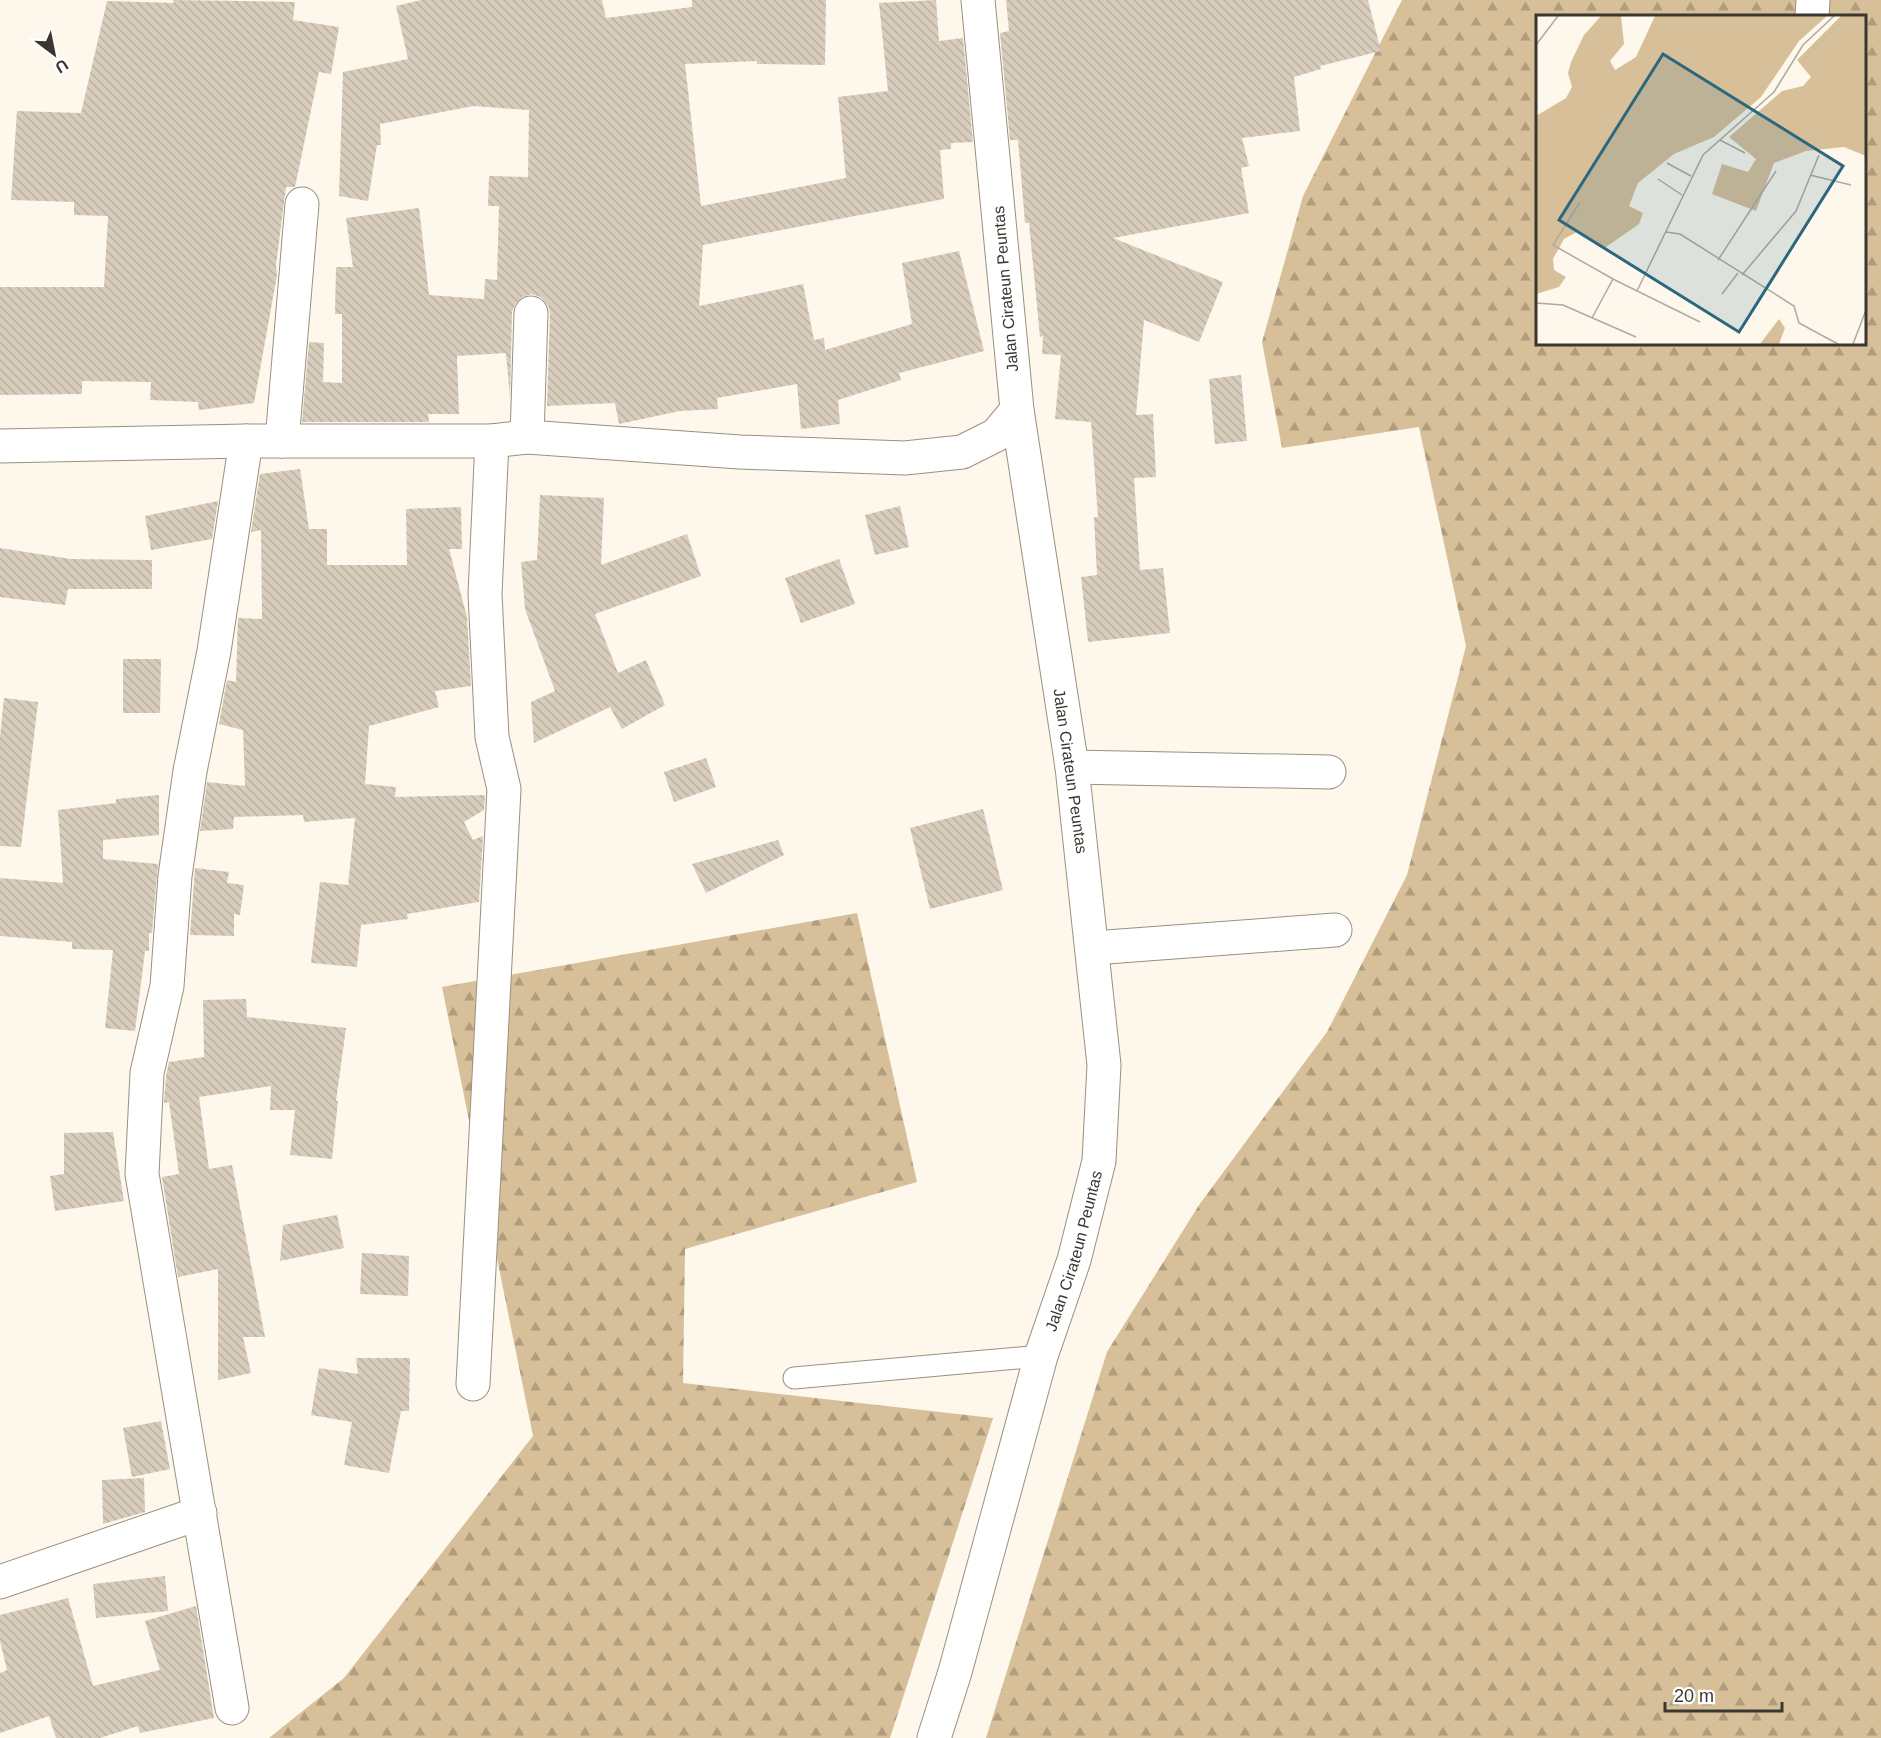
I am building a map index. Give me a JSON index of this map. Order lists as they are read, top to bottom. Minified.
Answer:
{"streets":{"street":["Jalan Cirateun Peuntas"]},"scale_bar":"20 m","north":"bottom right"}
